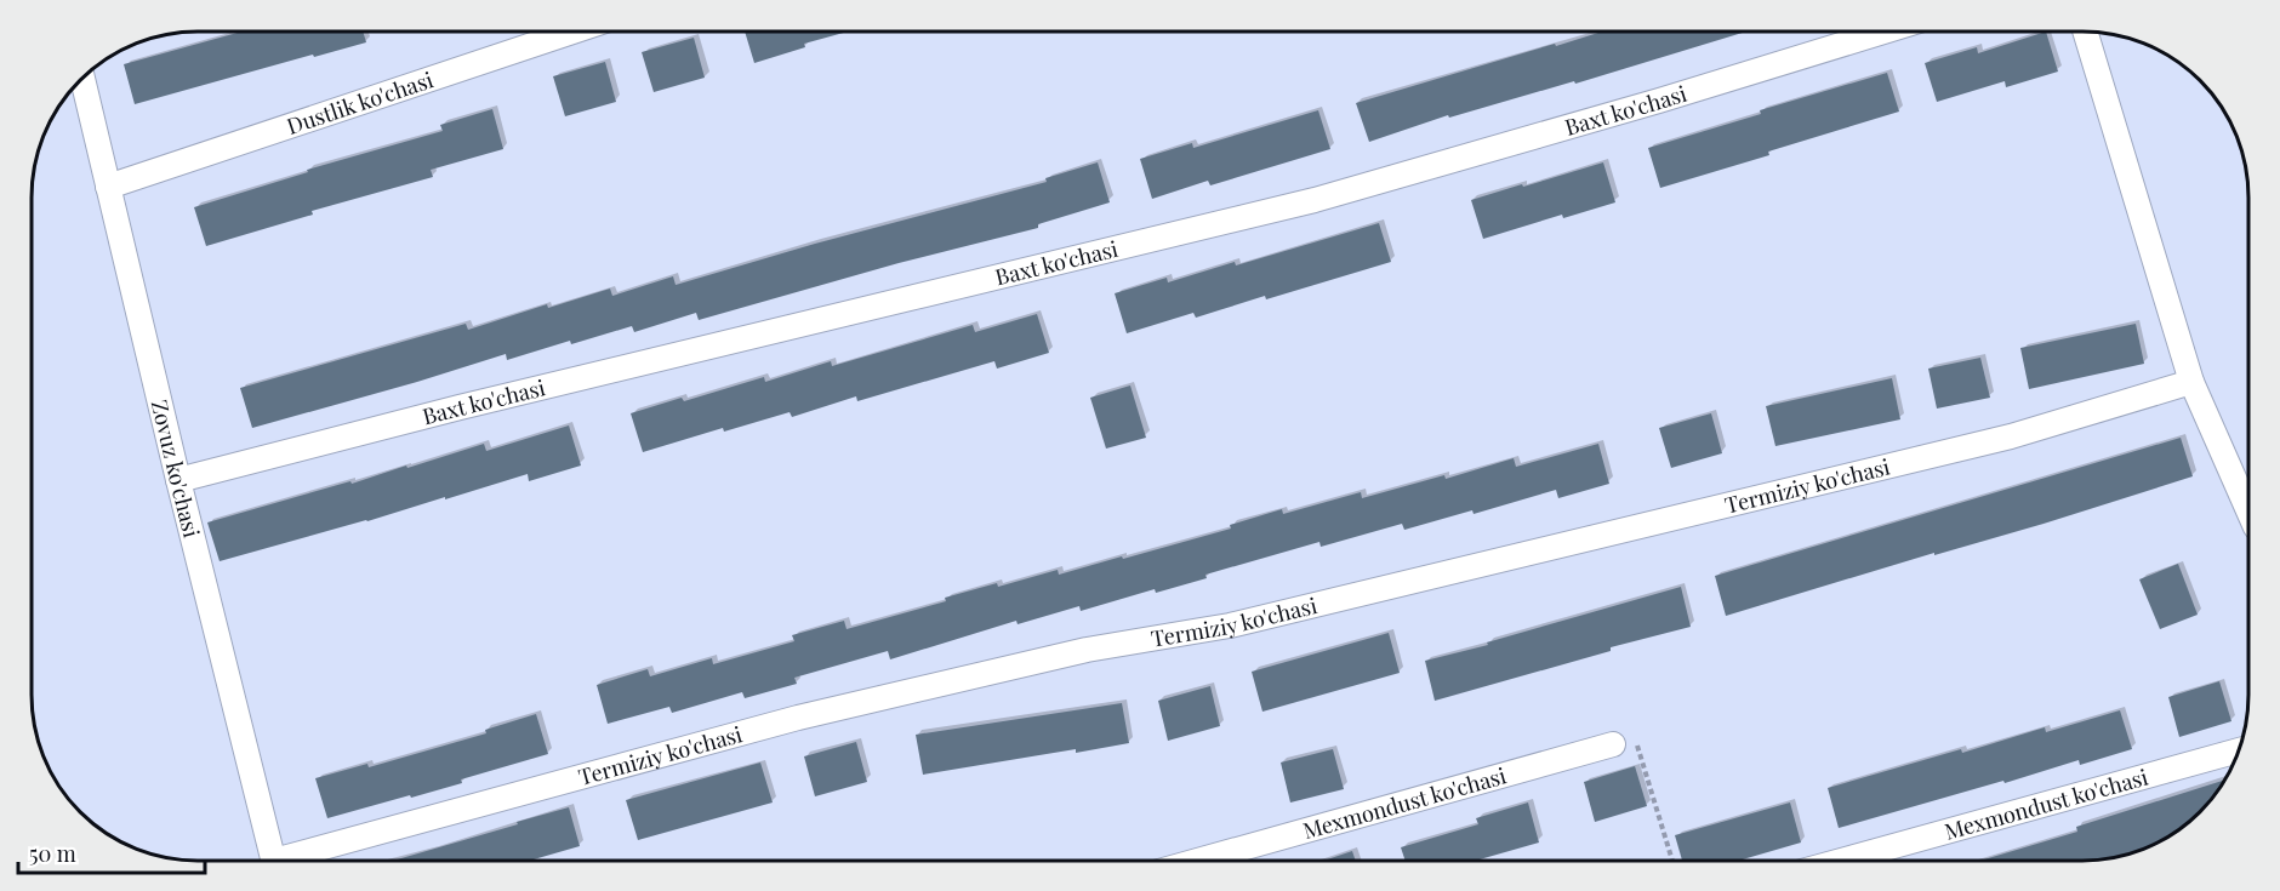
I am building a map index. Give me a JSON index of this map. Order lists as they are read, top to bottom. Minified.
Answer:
{"streets":{"street":["Dustlik ko'chasi","Baxt ko'chasi","Zovuz ko'chasi","Termiziy ko'chasi","Mexmondust ko'chasi"]},"crossings":[["Dustlik ko'chasi","Zovuz ko'chasi"],["Baxt ko'chasi","Zovuz ko'chasi"]],"scale_bar":"50 m"}
